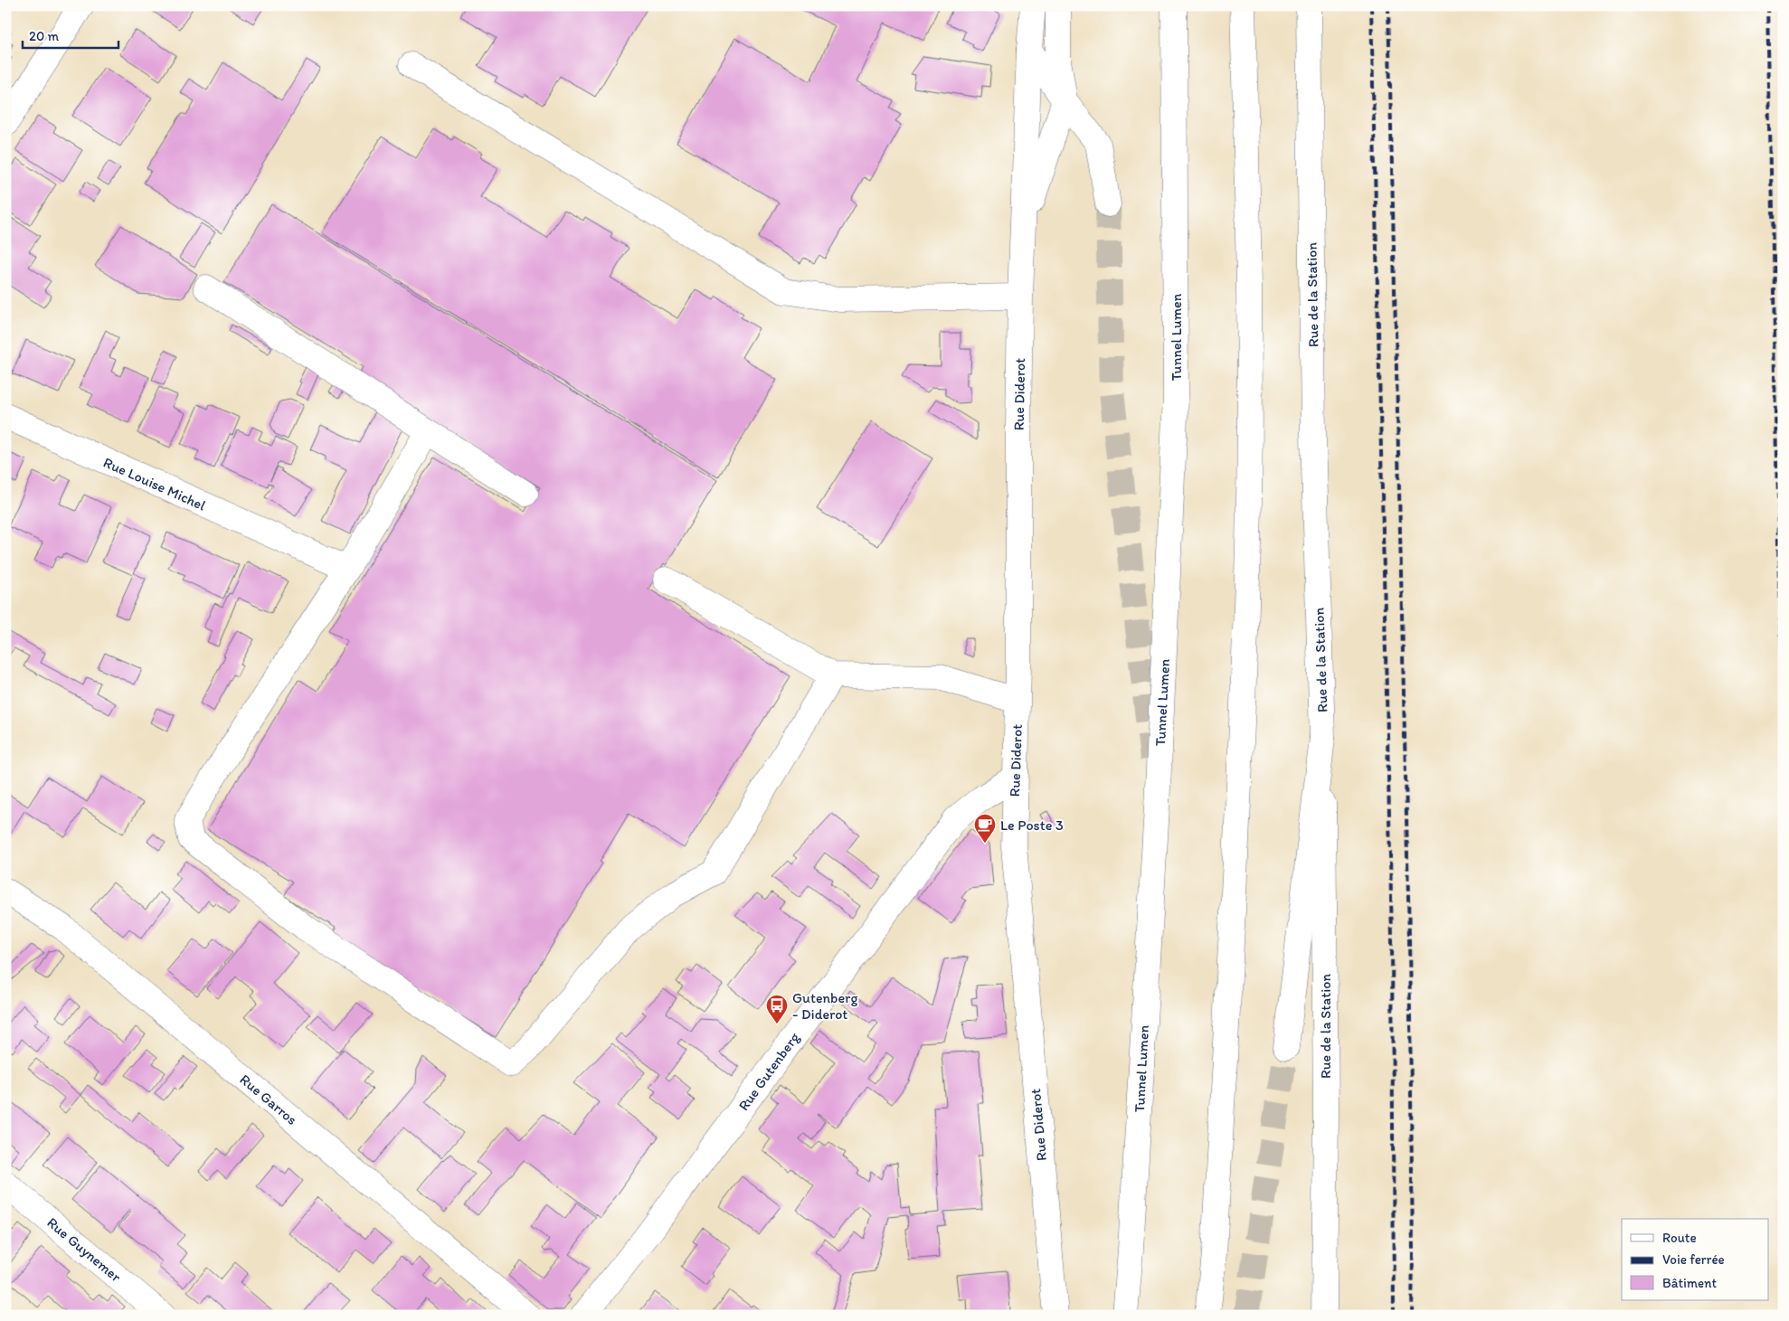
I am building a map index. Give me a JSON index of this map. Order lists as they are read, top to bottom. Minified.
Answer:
{"streets":{"main road":["Rue de la Station","Tunnel Lumen","Rue Diderot","Rue Louise Michel","Rue Gutenberg","Rue Garros","Rue Guynemer"]},"crossings":[["Rue Diderot","Rue Gutenberg"]],"places":{"cafe":["Le Poste 3"],"bus stop":["Gutenberg - Diderot"]},"legend":["Route","Voie ferrée","Bâtiment"],"scale_bar":"20 m"}
